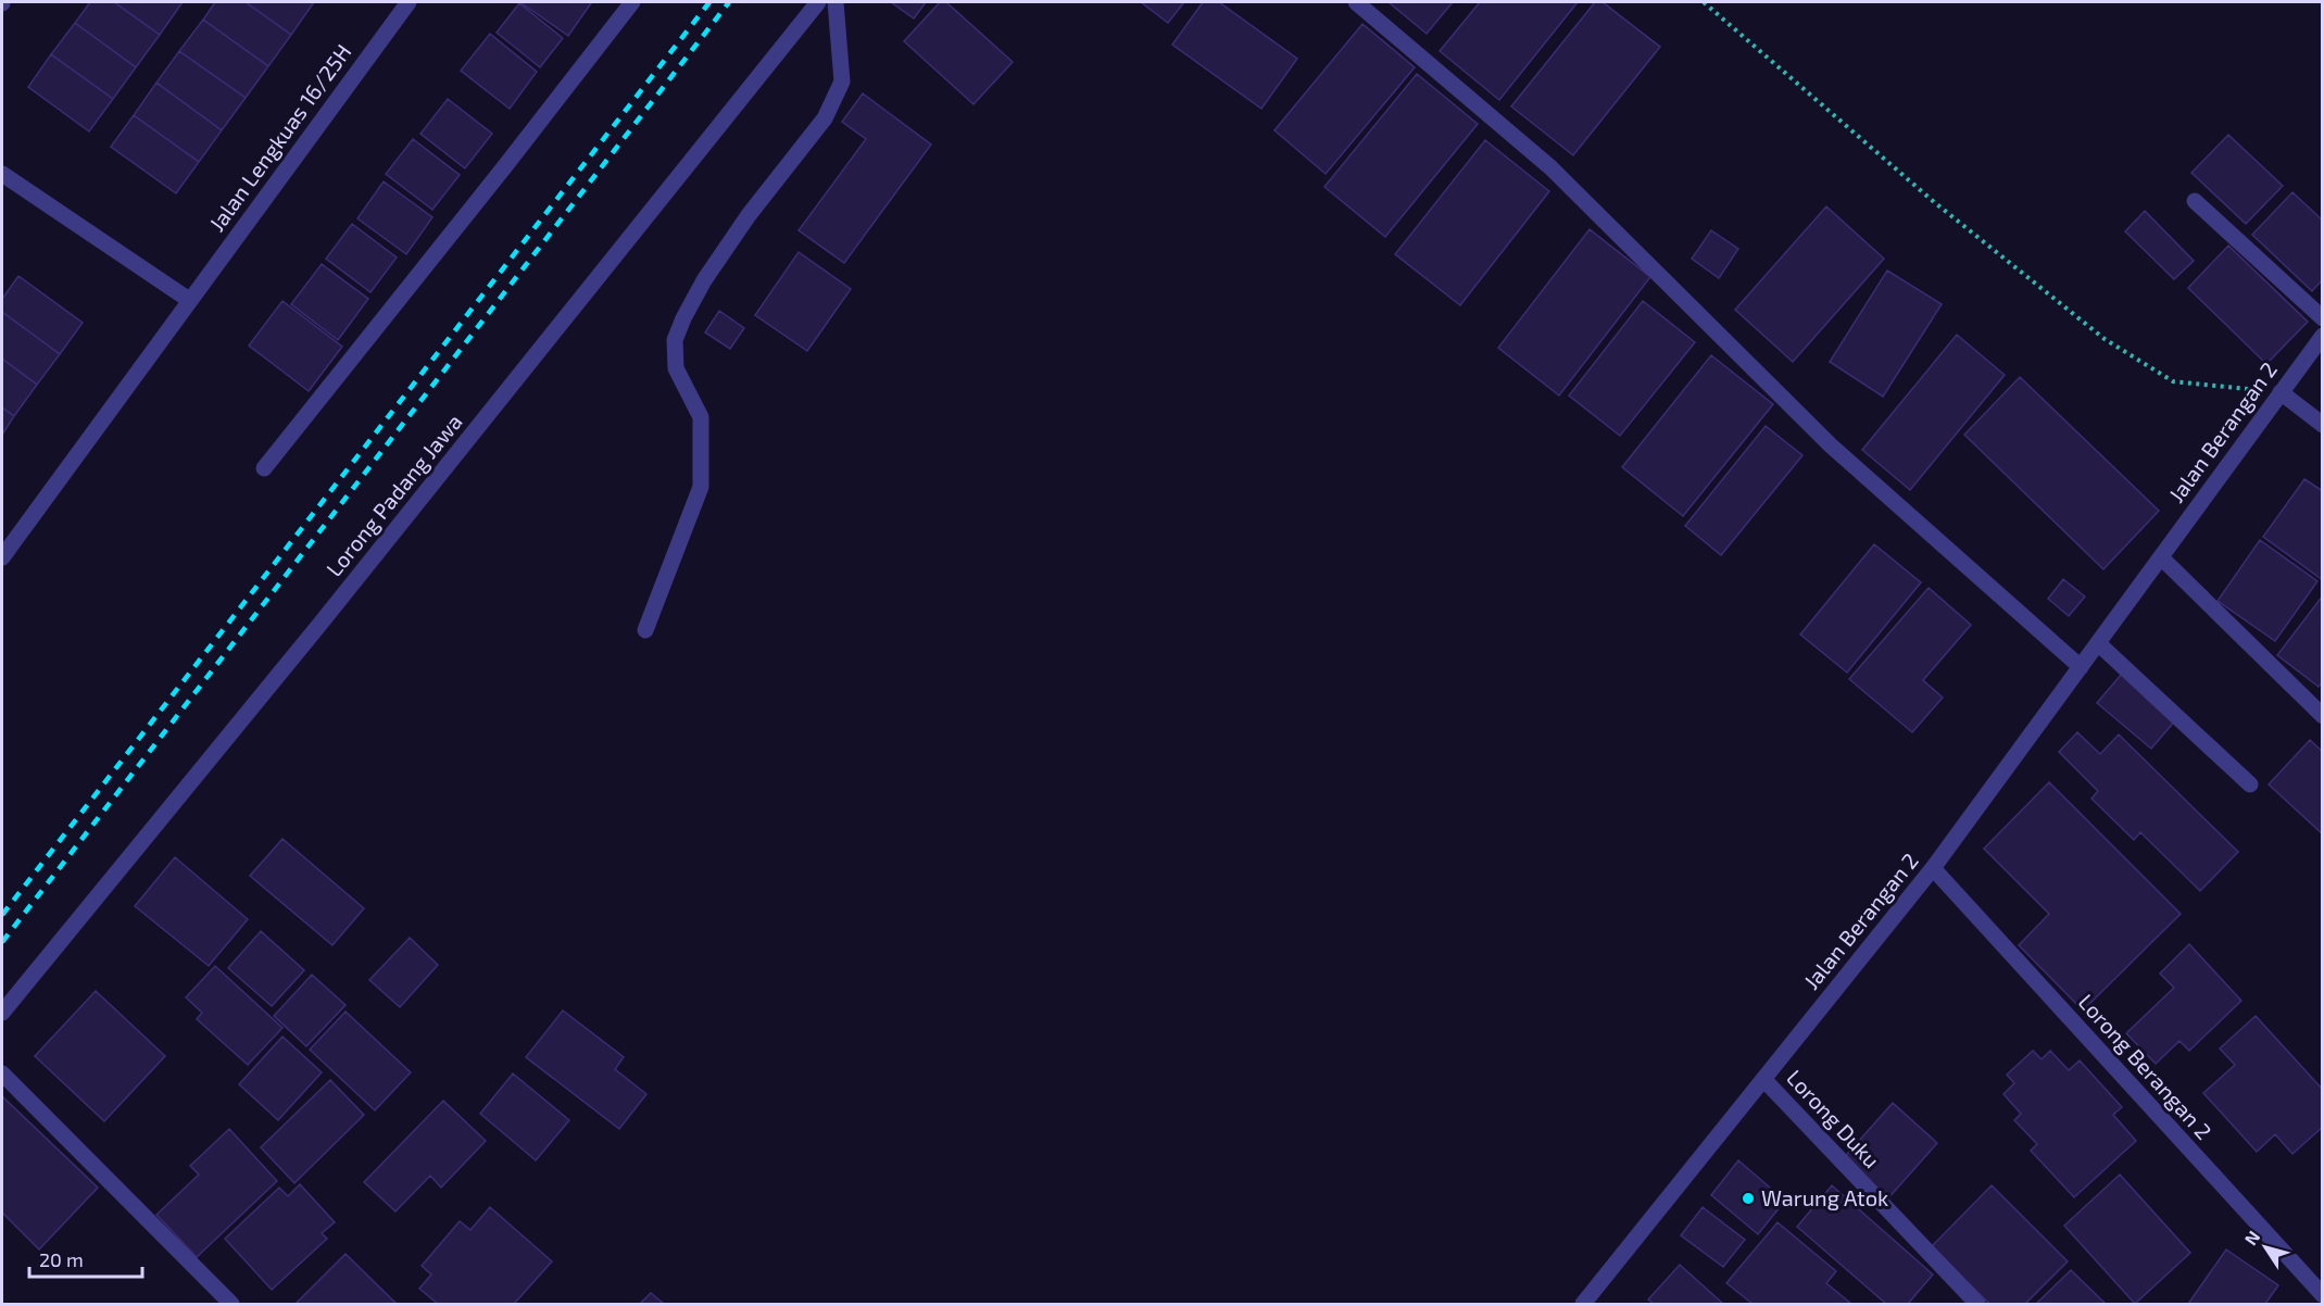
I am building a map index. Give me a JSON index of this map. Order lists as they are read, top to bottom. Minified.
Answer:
{"streets":{"street":["Jalan Lengkuas 16/25H","Jalan Berangan 2","Lorong Padang Jawa","Lorong Berangan 2","Lorong Duku"]},"crossings":[["Jalan Berangan 2","Lorong Berangan 2"],["Jalan Berangan 2","Lorong Duku"]],"places":["Warung Atok"],"scale_bar":"20 m","north":"top left"}
